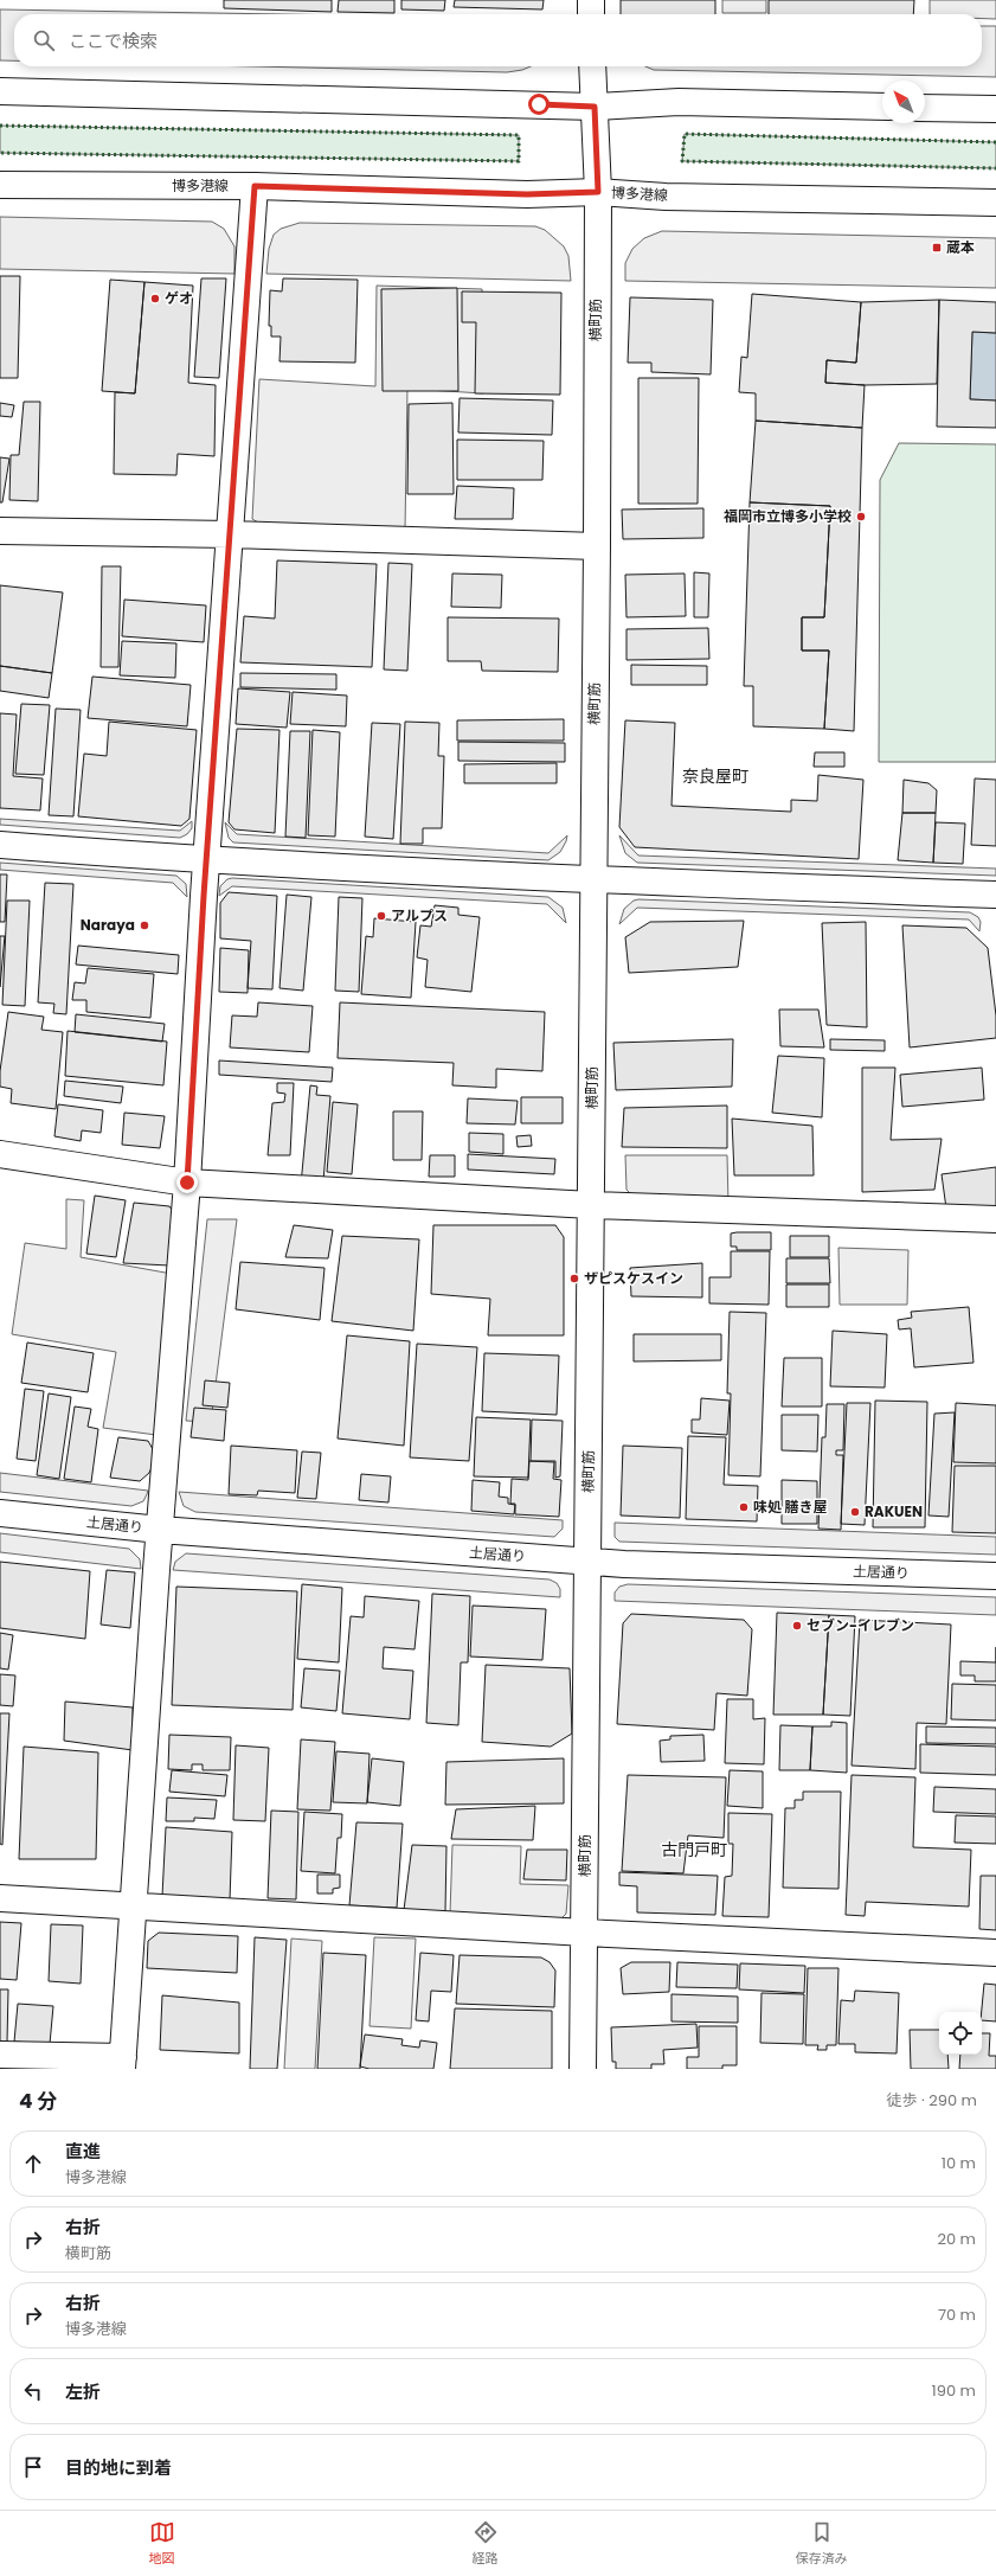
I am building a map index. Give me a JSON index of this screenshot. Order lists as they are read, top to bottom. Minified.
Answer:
{"streets":{"street":["博多港線","横町筋","土居通り"]},"crossings":[["博多港線","横町筋"],["横町筋","土居通り"]],"districts":["奈良屋町","古門戸町"],"places":{"transit":["蔵本"],"other":["ゲオ","福岡市立博多小学校","アルプス","Naraya","ザピスケスイン","味処 膳き屋","RAKUEN","セブン-イレブン"]},"north":"top left","page":{"search":"ここで検索","heading":["4 分","徒歩 · 290 m"],"list":[["直進","博多港線","10 m"],["右折","横町筋","20 m"],["右折","博多港線","70 m"],["左折","190 m"],"目的地に到着"],"nav":["地図","経路","保存済み"]}}
